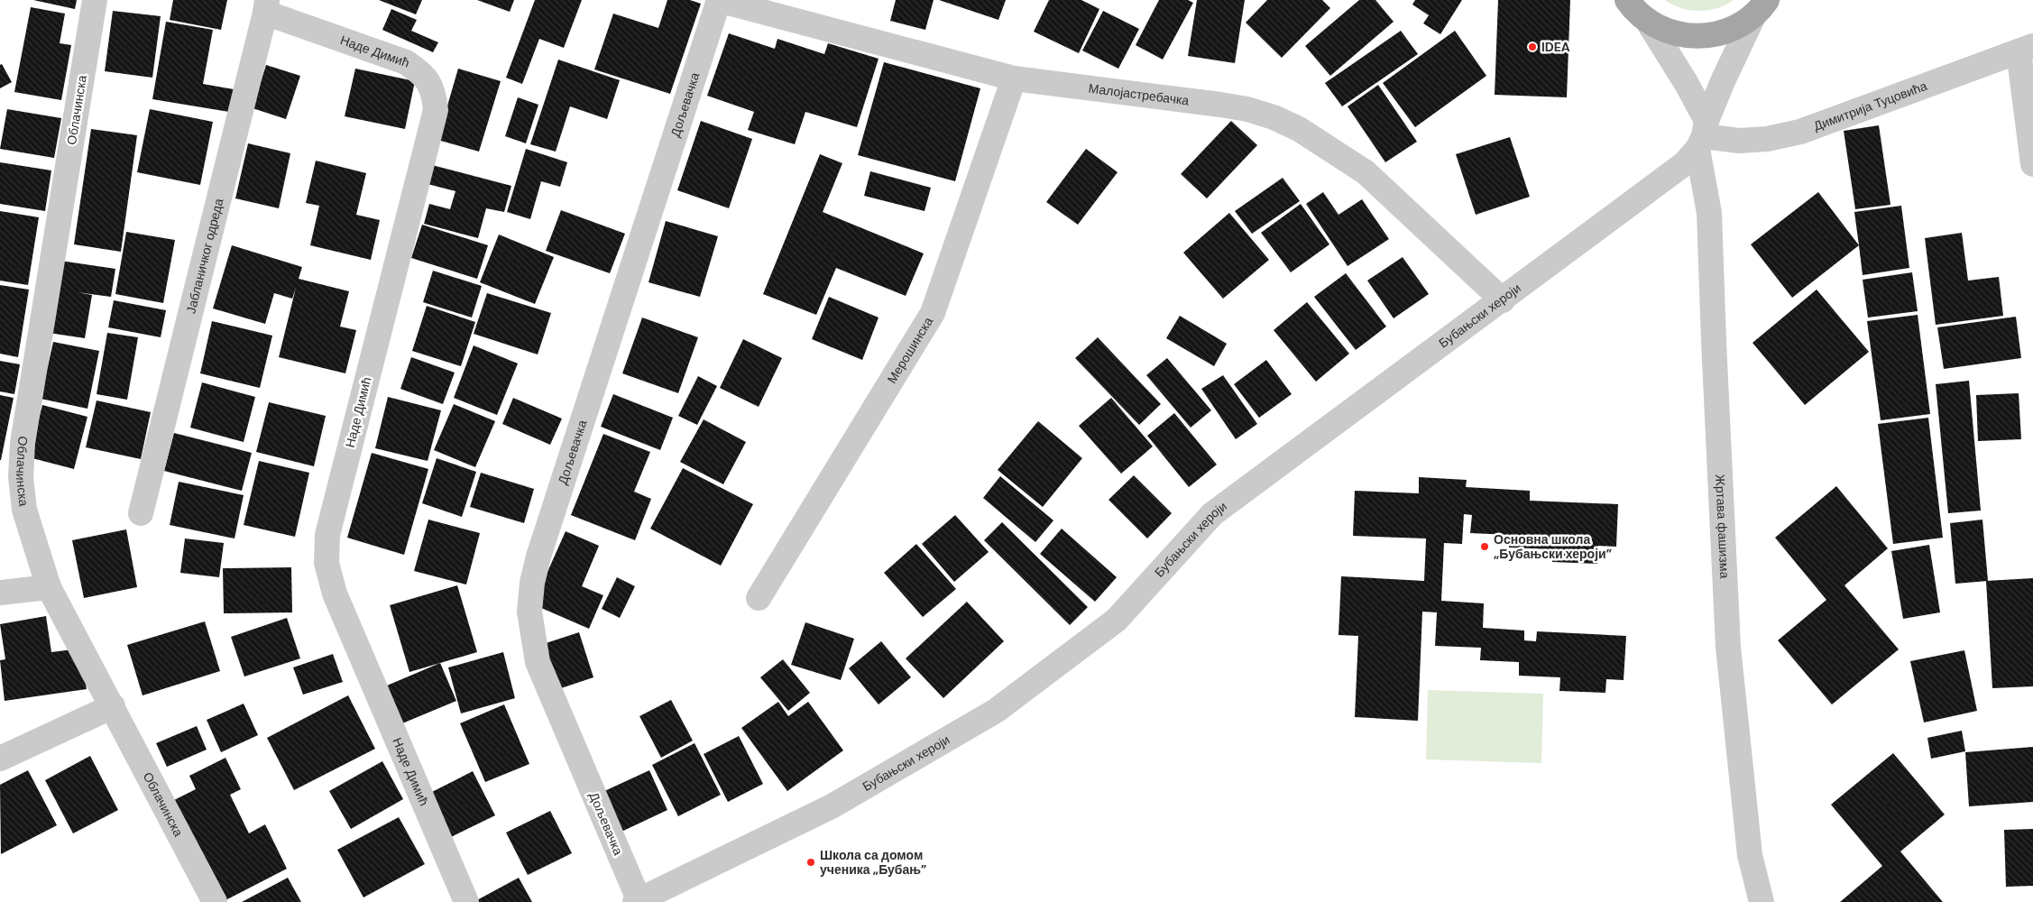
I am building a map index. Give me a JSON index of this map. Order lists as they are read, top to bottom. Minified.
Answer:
{"streets":{"street":["Наде Димић","Малојастребачка","Дољевачка","Димитрија Туцовића","Облачинска","Јабланичког одреда","Бубањски хероји","Мерошинска","Жртава фашизма"]},"crossings":[["Наде Димић","Јабланичког одреда"],["Малојастребачка","Дољевачка"],["Малојастребачка","Бубањски хероји"],["Малојастребачка","Мерошинска"],["Дољевачка","Бубањски хероји"],["Димитрија Туцовића","Бубањски хероји"],["Димитрија Туцовића","Жртава фашизма"],["Бубањски хероји","Жртава фашизма"]],"places":["IDEA","Основна школа „Бубањски хероји”","Школа са домом ученика „Бубањ”"]}
